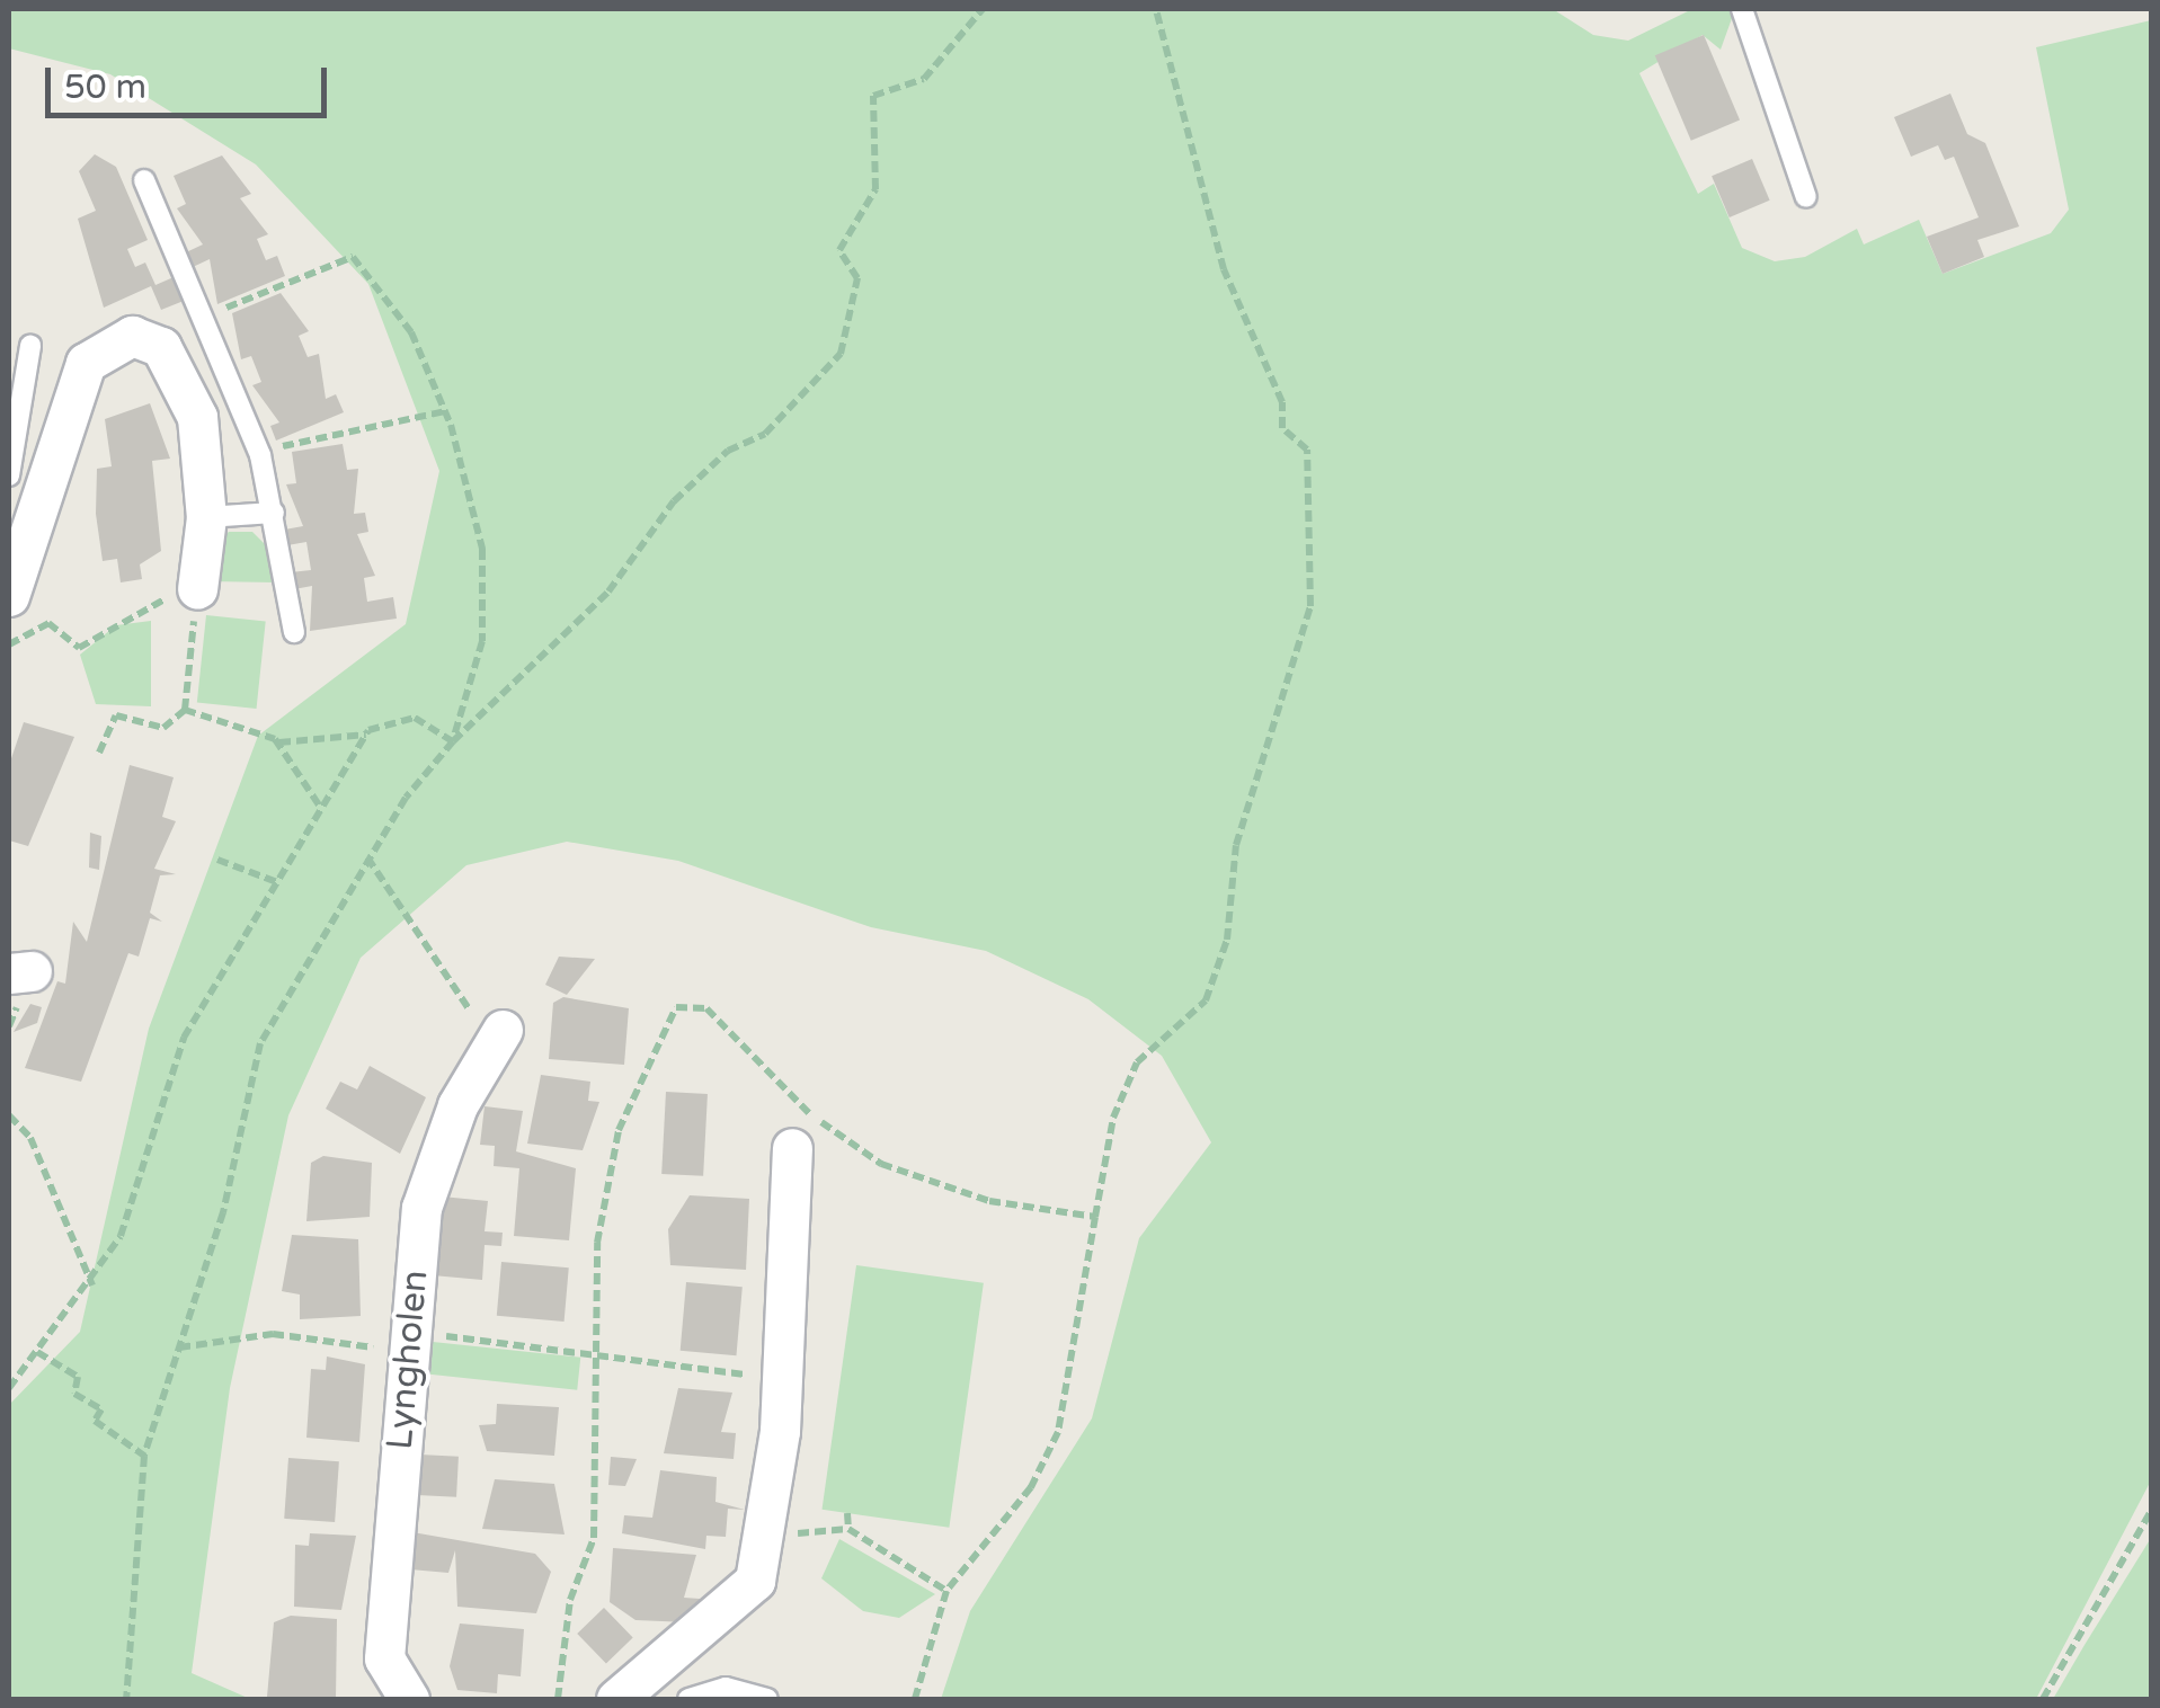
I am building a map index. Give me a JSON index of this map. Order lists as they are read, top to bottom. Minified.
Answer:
{"streets":{"street":["Lyngholen"]},"scale_bar":"50 m"}
